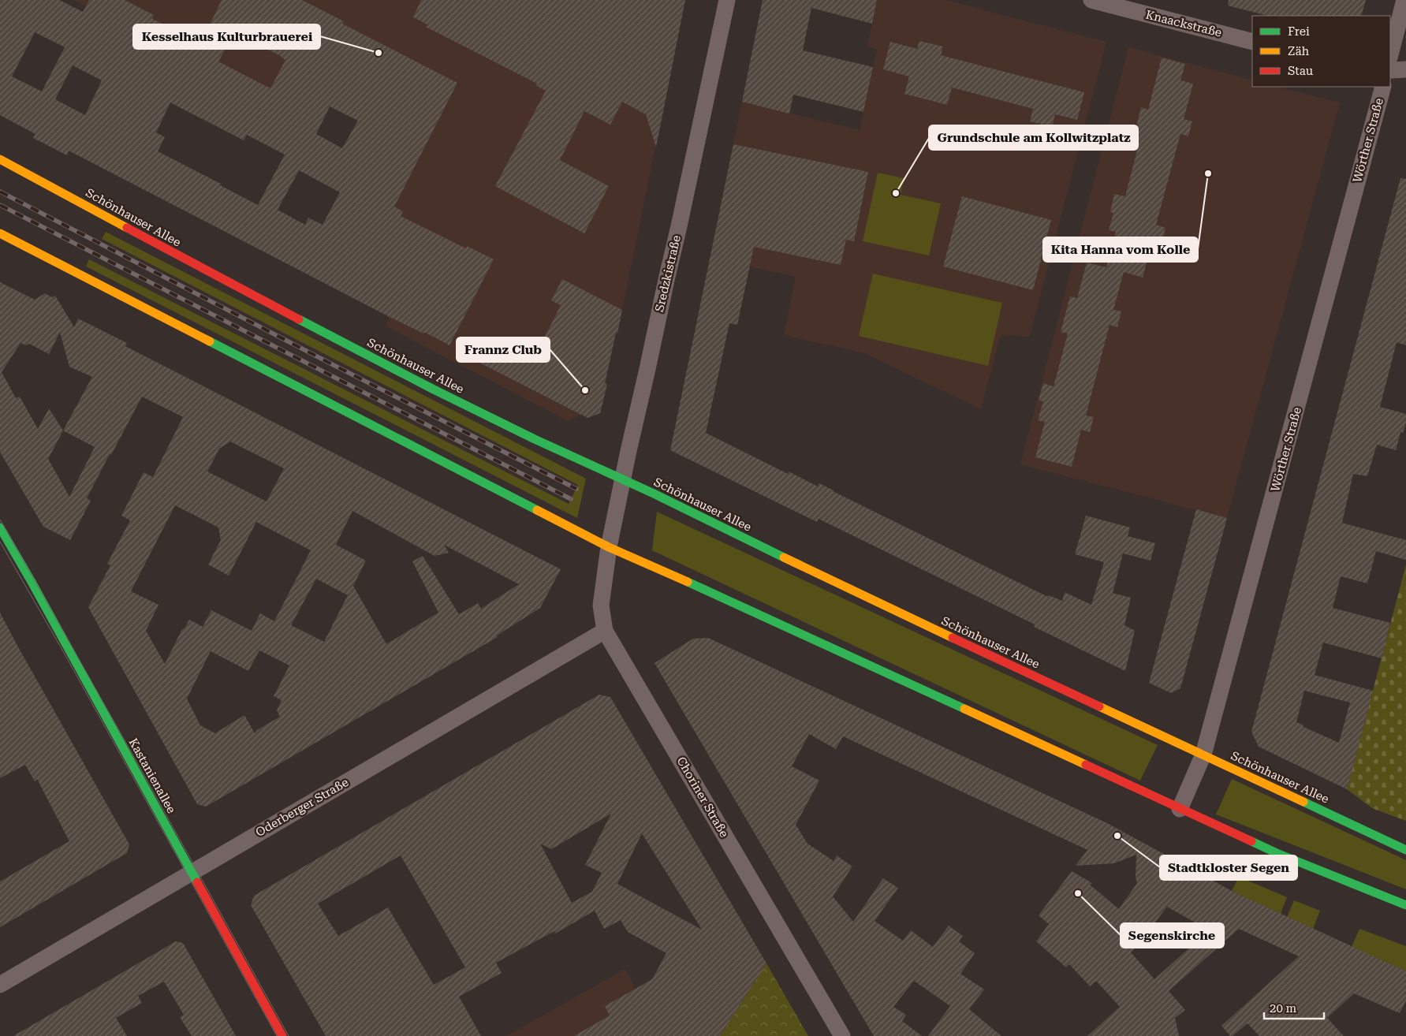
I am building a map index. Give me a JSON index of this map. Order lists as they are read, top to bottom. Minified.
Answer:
{"streets":{"main road":["Schönhauser Allee","Kastanienallee"],"street":["Knaackstraße","Wörther Straße","Sredzkistraße","Choriner Straße","Oderberger Straße"]},"crossings":[["Wörther Straße","Schönhauser Allee"],["Schönhauser Allee","Sredzkistraße"],["Sredzkistraße","Choriner Straße"],["Kastanienallee","Oderberger Straße"],["Choriner Straße","Oderberger Straße"]],"places":["Kesselhaus Kulturbrauerei","Kita Hanna vom Kolle","Grundschule am Kollwitzplatz","Frannz Club","Stadtkloster Segen","Segenskirche"],"legend":["Frei","Zäh","Stau"],"scale_bar":"20 m"}
